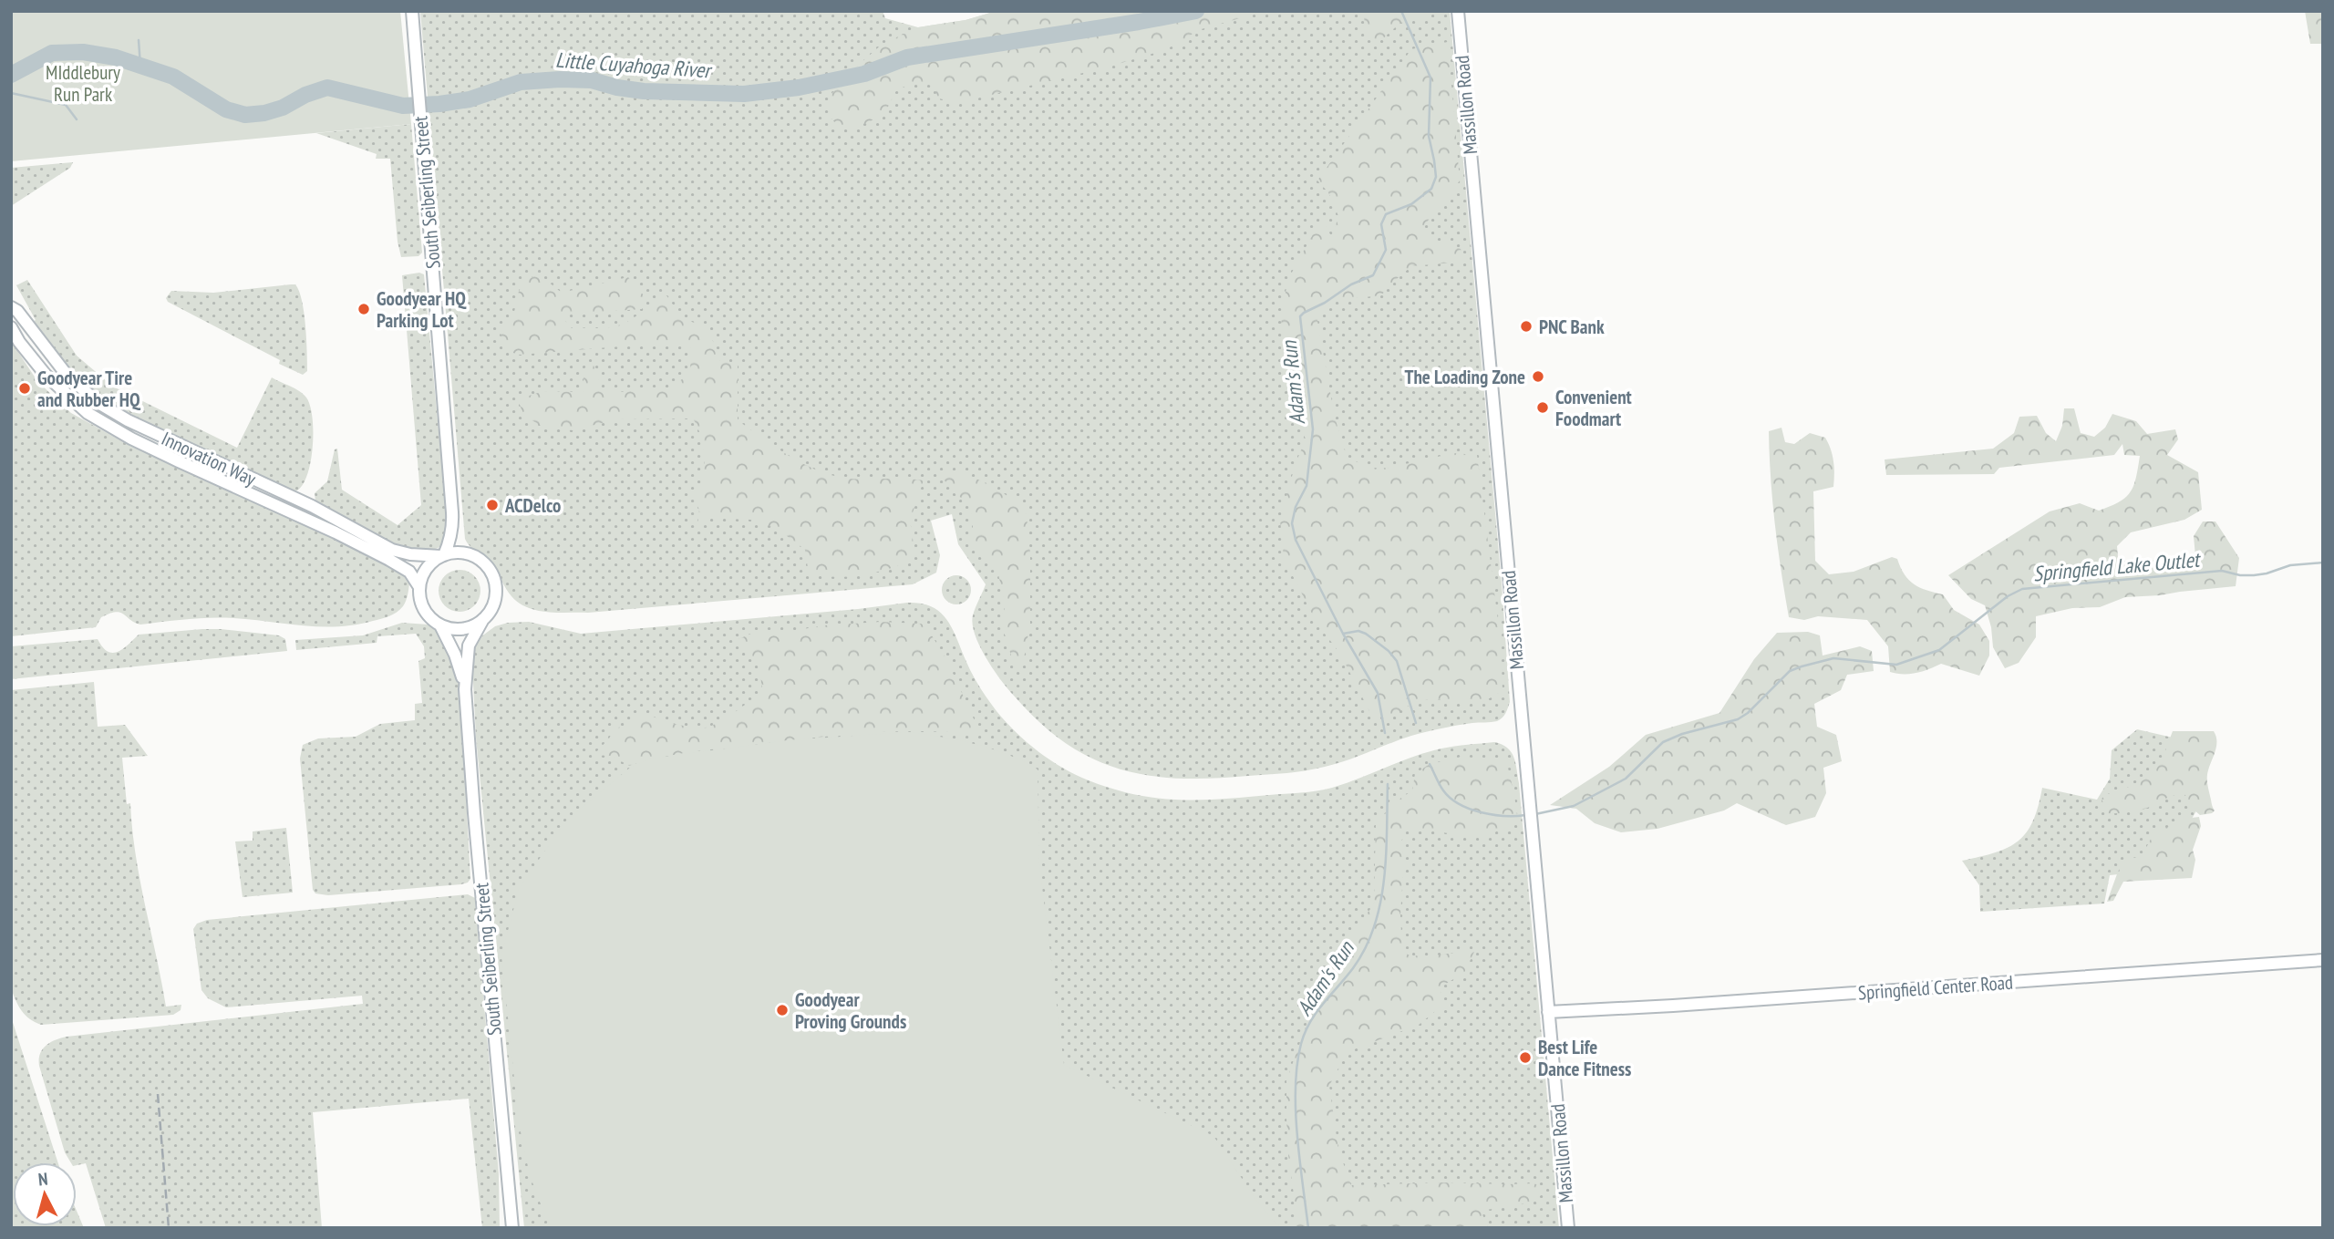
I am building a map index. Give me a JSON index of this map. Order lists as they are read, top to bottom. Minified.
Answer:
{"streets":{"street":["Massillon Road","South Seiberling Street","Innovation Way","Springfield Center Road"]},"crossings":[["Massillon Road","Springfield Center Road"],["South Seiberling Street","Innovation Way"]],"water":["Little Cuyahoga River","Adam's Run","Springfield Lake Outlet"],"parks":["MIddlebury Run Park"],"places":["Goodyear HQ Parking Lot","PNC Bank","The Loading Zone","Goodyear Tire and Rubber HQ","Convenient Foodmart","ACDelco","Goodyear Proving Grounds","Best Life Dance Fitness"],"north":"top"}
